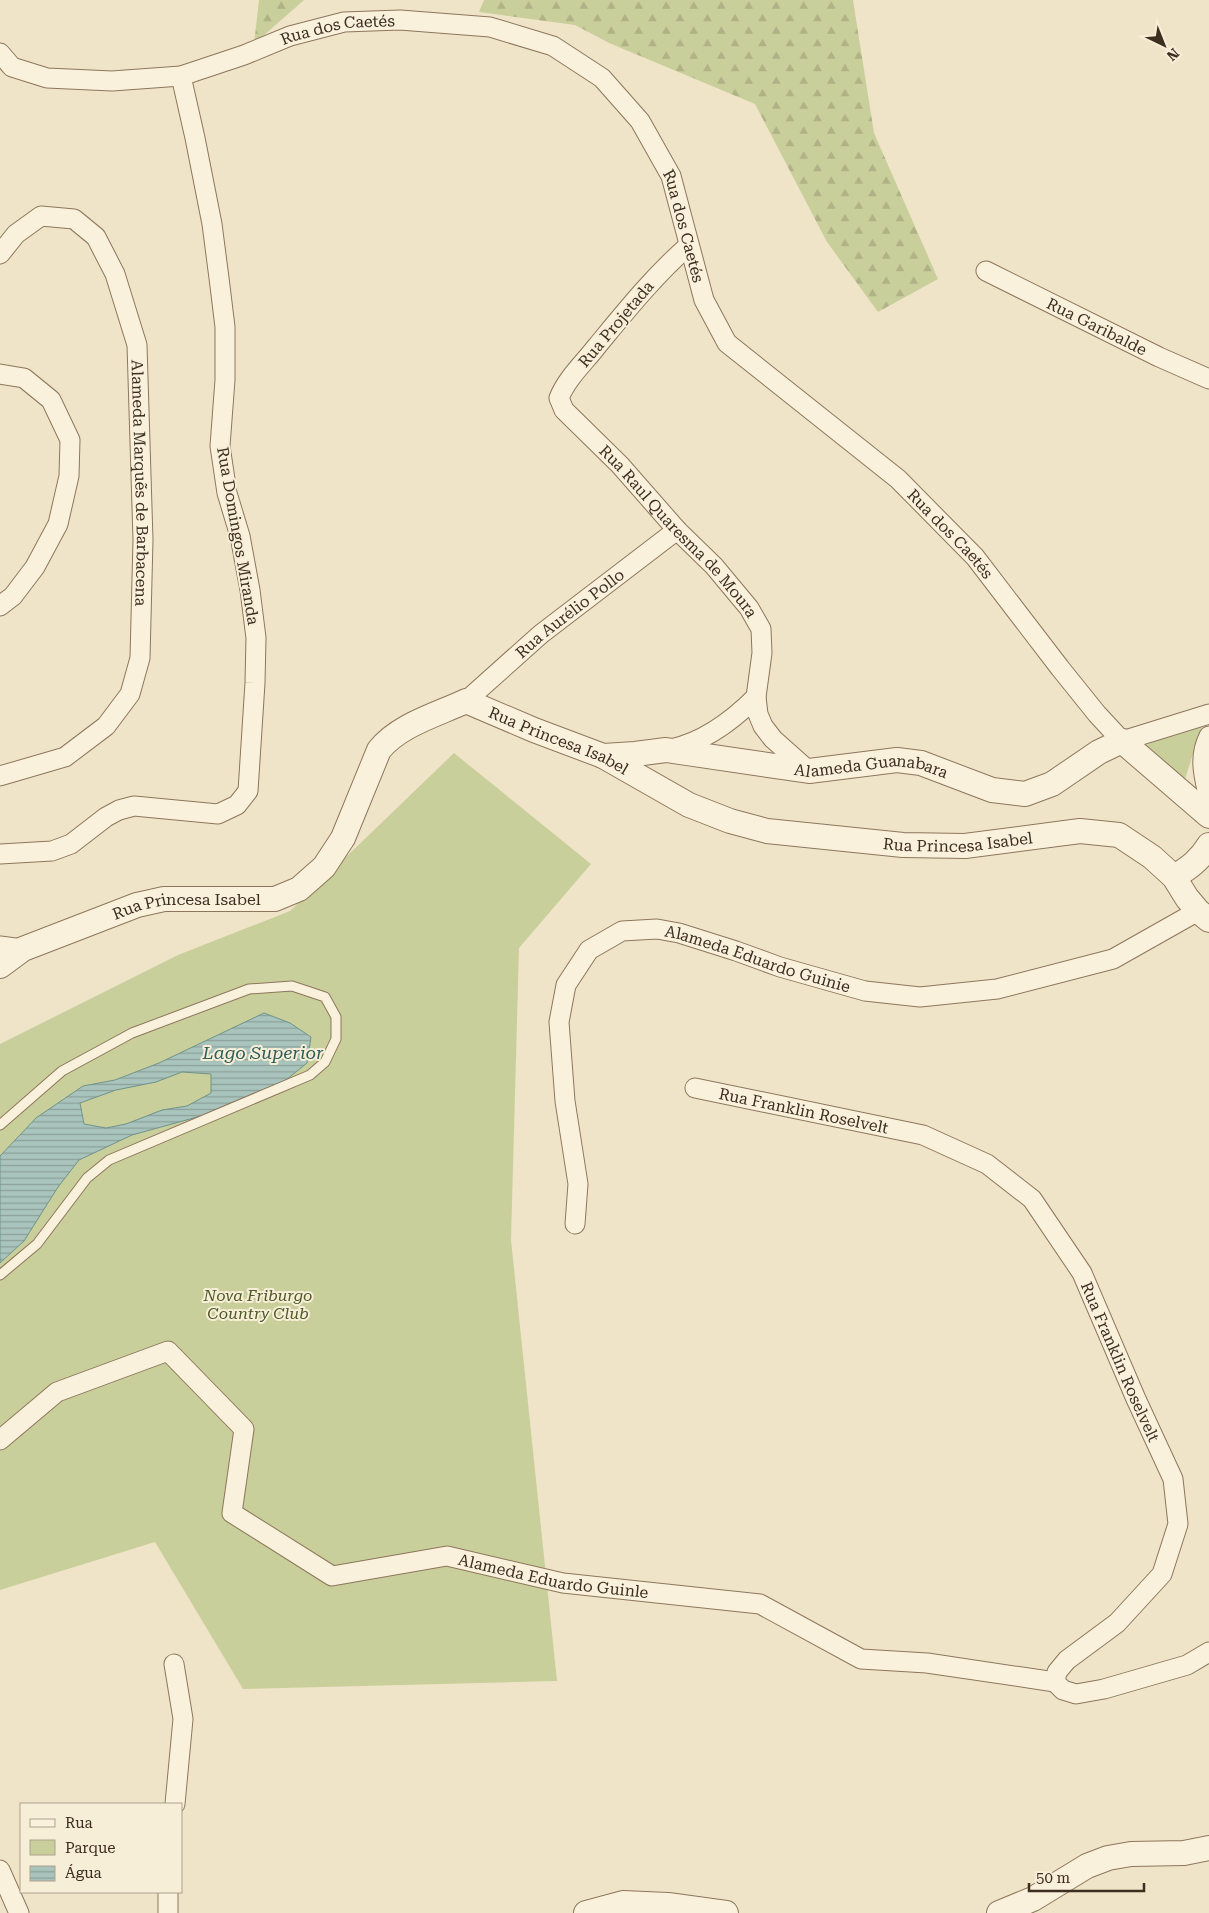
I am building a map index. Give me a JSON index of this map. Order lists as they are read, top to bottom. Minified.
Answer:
{"streets":{"street":["Rua dos Caetés","Rua Projetada","Rua Garibalde","Alameda Marquẽs de Barbacena","Rua Raul Quaresma de Moura","Rua Domingos Miranda","Rua Aurélio Pollo","Rua Princesa Isabel","Alameda Guanabara","Alameda Eduardo Guinie","Rua Franklin Roselvelt","Alameda Eduardo Guinle"]},"crossings":[["Rua dos Caetés","Rua Projetada"],["Rua dos Caetés","Rua Domingos Miranda"],["Rua dos Caetés","Alameda Guanabara"],["Rua Projetada","Rua Raul Quaresma de Moura"],["Rua Raul Quaresma de Moura","Rua Aurélio Pollo"],["Rua Raul Quaresma de Moura","Alameda Guanabara"],["Rua Aurélio Pollo","Rua Princesa Isabel"],["Rua Princesa Isabel","Alameda Guanabara"],["Rua Princesa Isabel","Alameda Eduardo Guinie"],["Rua Franklin Roselvelt","Alameda Eduardo Guinle"]],"water":["Lago Superior"],"parks":["Nova Friburgo Country Club"],"legend":["Rua","Parque","Água"],"scale_bar":"50 m","north":"bottom right"}
